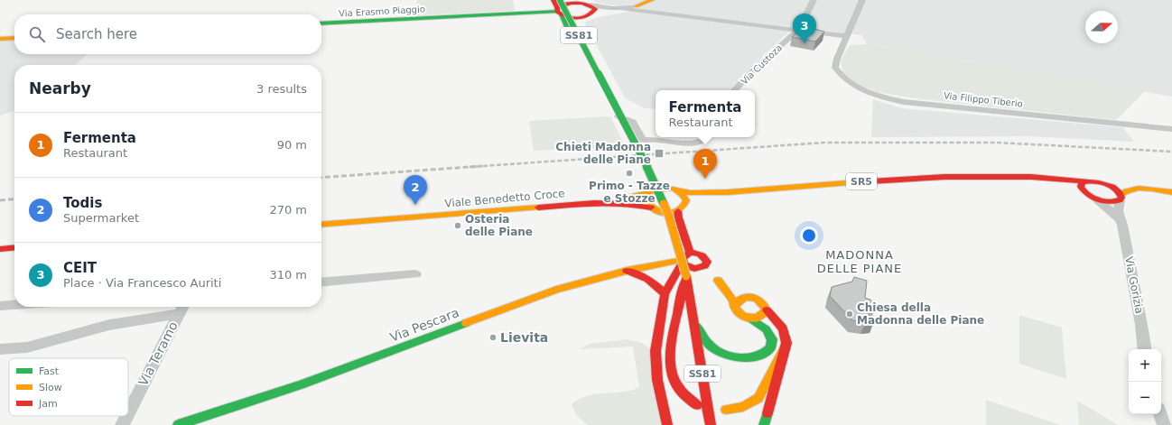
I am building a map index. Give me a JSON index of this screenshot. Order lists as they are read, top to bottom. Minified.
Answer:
{"streets":{"main road":["Via Erasmo Piaggio","SS81","SR5","Viale Benedetto Croce","Via Pescara"],"street":["Via Custoza","Via Filippo Tiberio","Via Gorizia","Via Teramo"]},"crossings":[["Via Erasmo Piaggio","SS81"],["SR5","Viale Benedetto Croce"],["SR5","Via Gorizia"]],"districts":["MADONNA DELLE PIANE"],"places":{"transit":["Chieti Madonna delle Piane"],"other":["Primo - Tazze e Stozze","Osteria delle Piane","Chiesa della Madonna delle Piane","Lievita"]},"legend":["Fast","Slow","Jam"],"north":"right","page":{"pins":["3","1","2"],"search":"Search here","heading":["Nearby","3 results"],"popup":["Fermenta","Restaurant"],"list":[{"mark":"1","name":"Fermenta","note":"Restaurant","value":"90 m"},{"mark":"2","name":"Todis","note":"Supermarket","value":"270 m"},{"mark":"3","name":"CEIT","note":"Place · Via Francesco Auriti","value":"310 m"}],"map_buttons":["+","−"]}}
